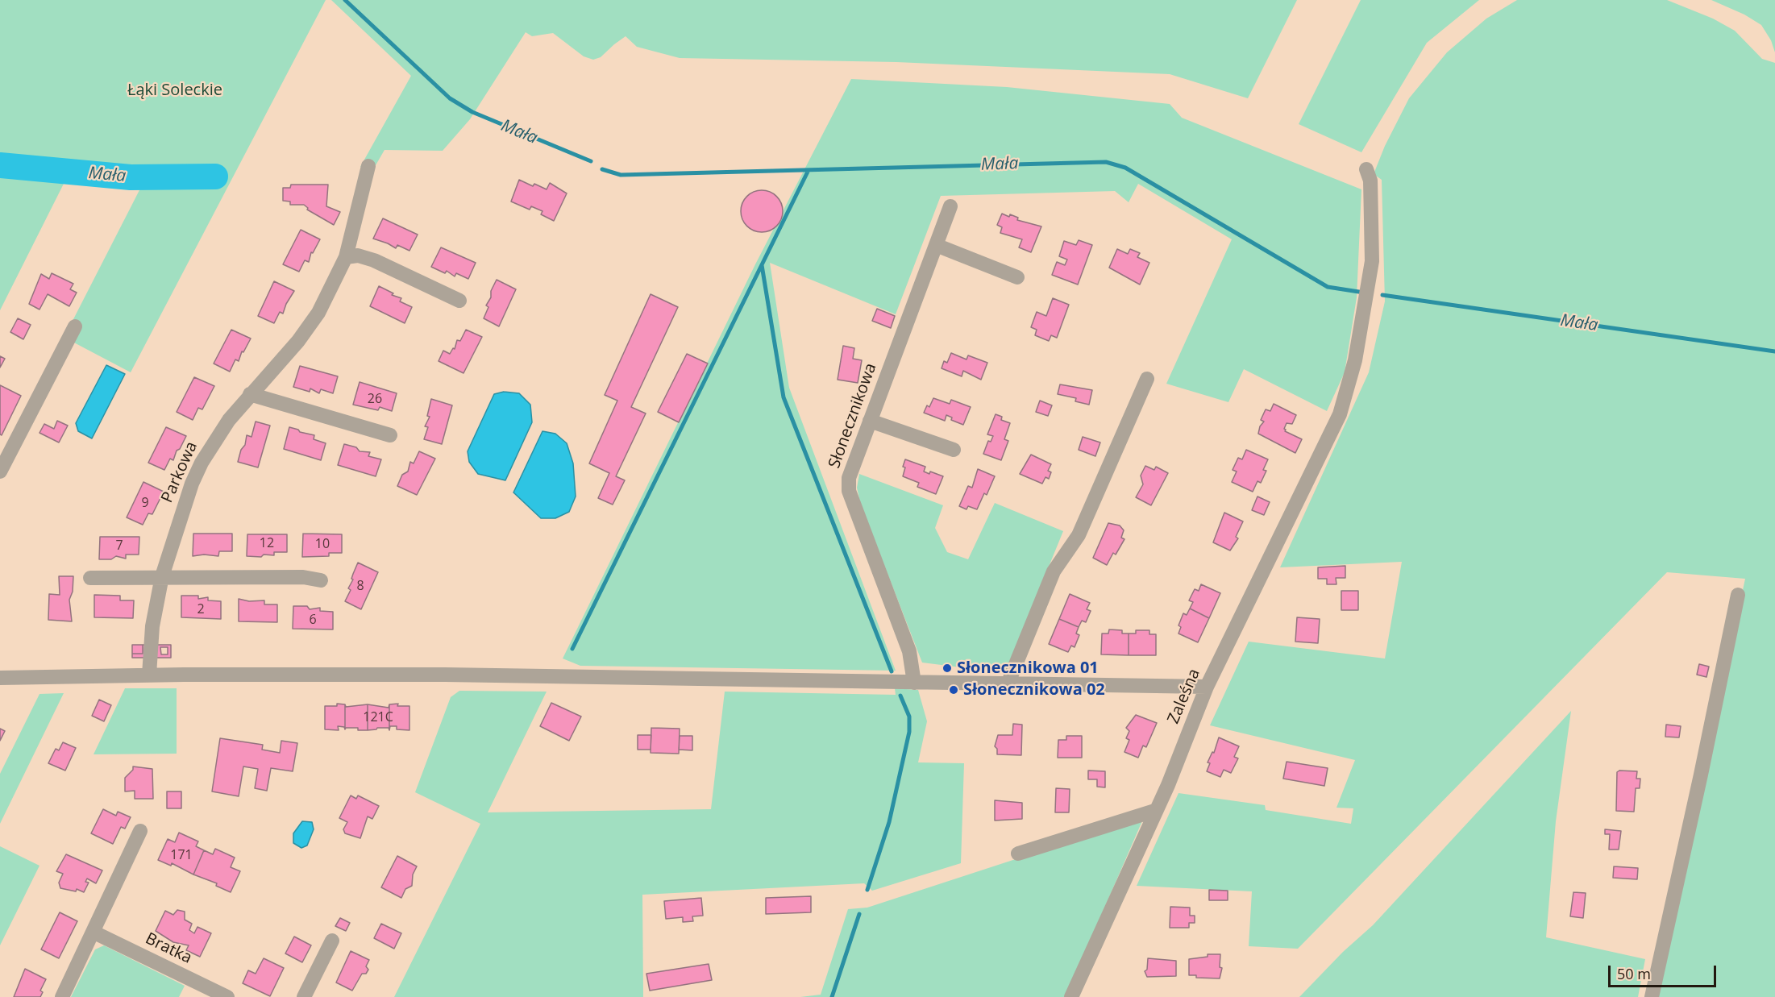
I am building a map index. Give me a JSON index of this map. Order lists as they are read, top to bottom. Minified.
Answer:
{"streets":{"street":["Słonecznikowa","Parkowa","Zaleśna","Bratka"]},"water":["Mała"],"parks":["Łąki Soleckie"],"places":["Słonecznikowa 01","Słonecznikowa 02"],"house_numbers":["26","9","12","10","7","8","2","6","121C","171"],"scale_bar":"50 m"}
